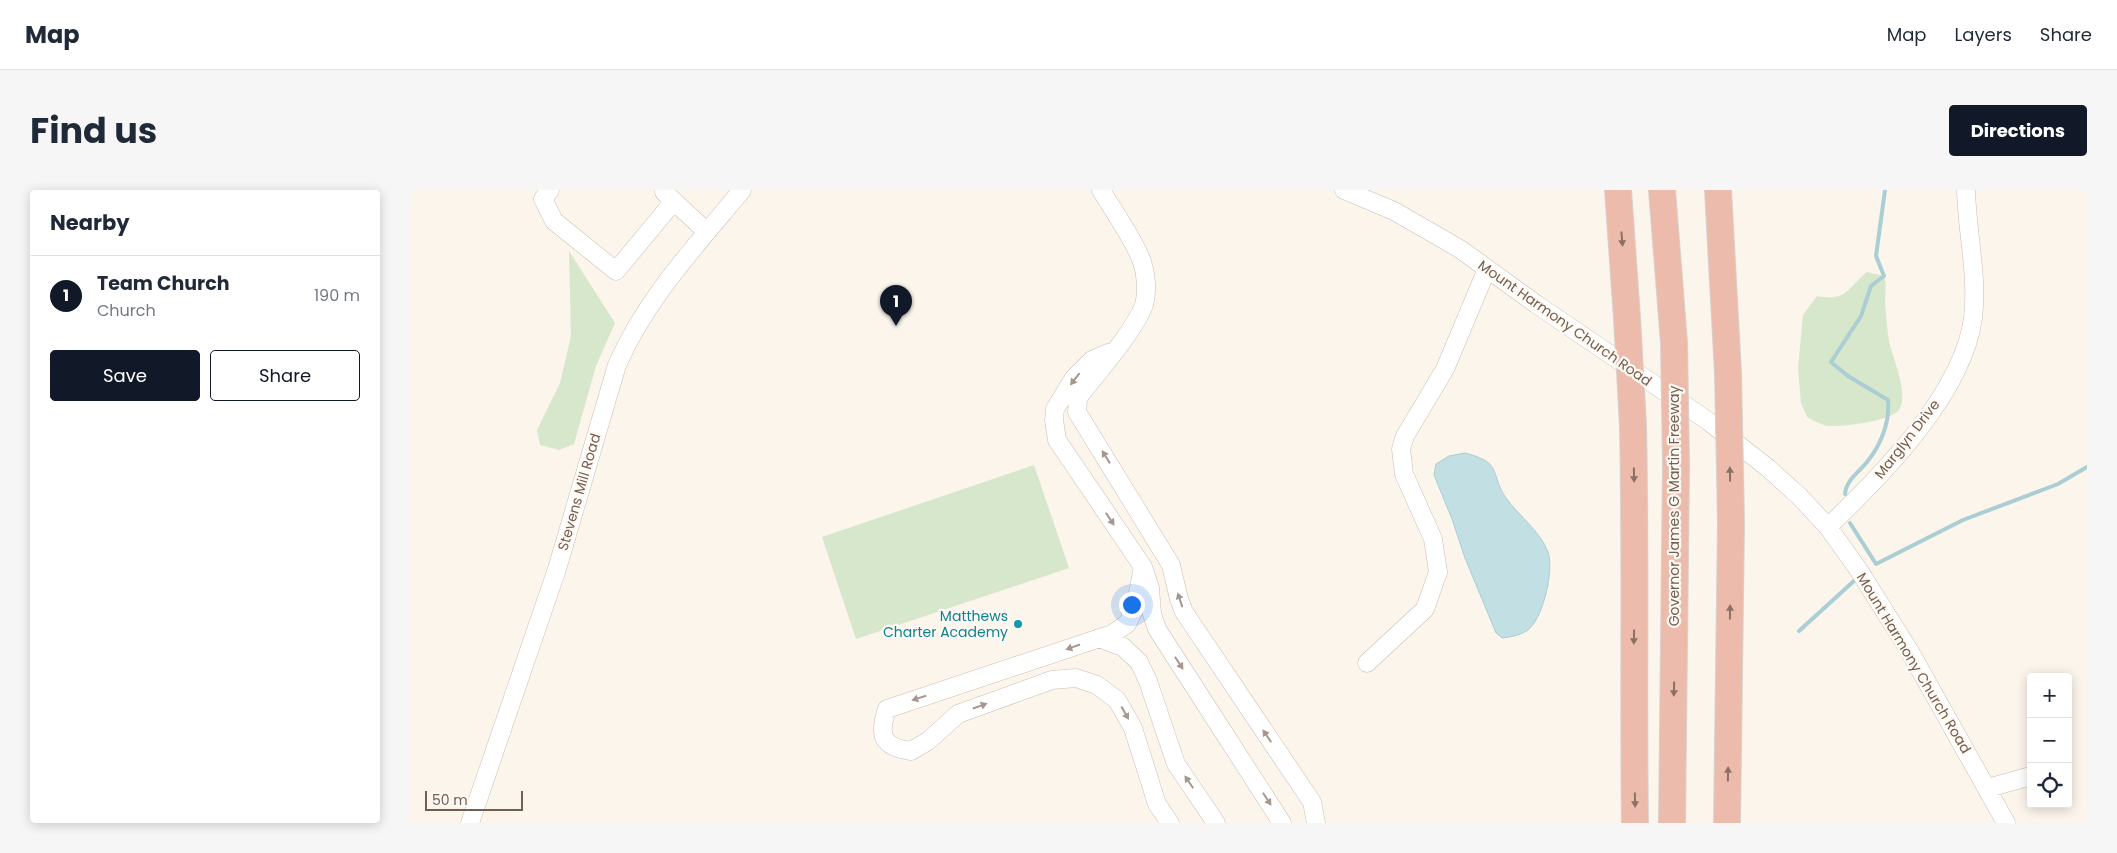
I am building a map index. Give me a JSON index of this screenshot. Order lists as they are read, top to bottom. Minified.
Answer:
{"streets":{"highway":["Governor James G Martin Freeway"],"street":["Mount Harmony Church Road","Marglyn Drive","Stevens Mill Road"]},"crossings":[["Mount Harmony Church Road","Marglyn Drive"]],"places":["Matthews Charter Academy"],"scale_bar":"50 m","page":{"header":"Map","nav":["Map","Layers","Share"],"title":"Find us","buttons":["Directions",["Save","Share"]],"heading":"Nearby","list":[{"mark":"1","name":"Team Church","note":"Church","value":"190 m"}],"pins":"1","map_buttons":["+","−"],"scale":"50 m"}}
